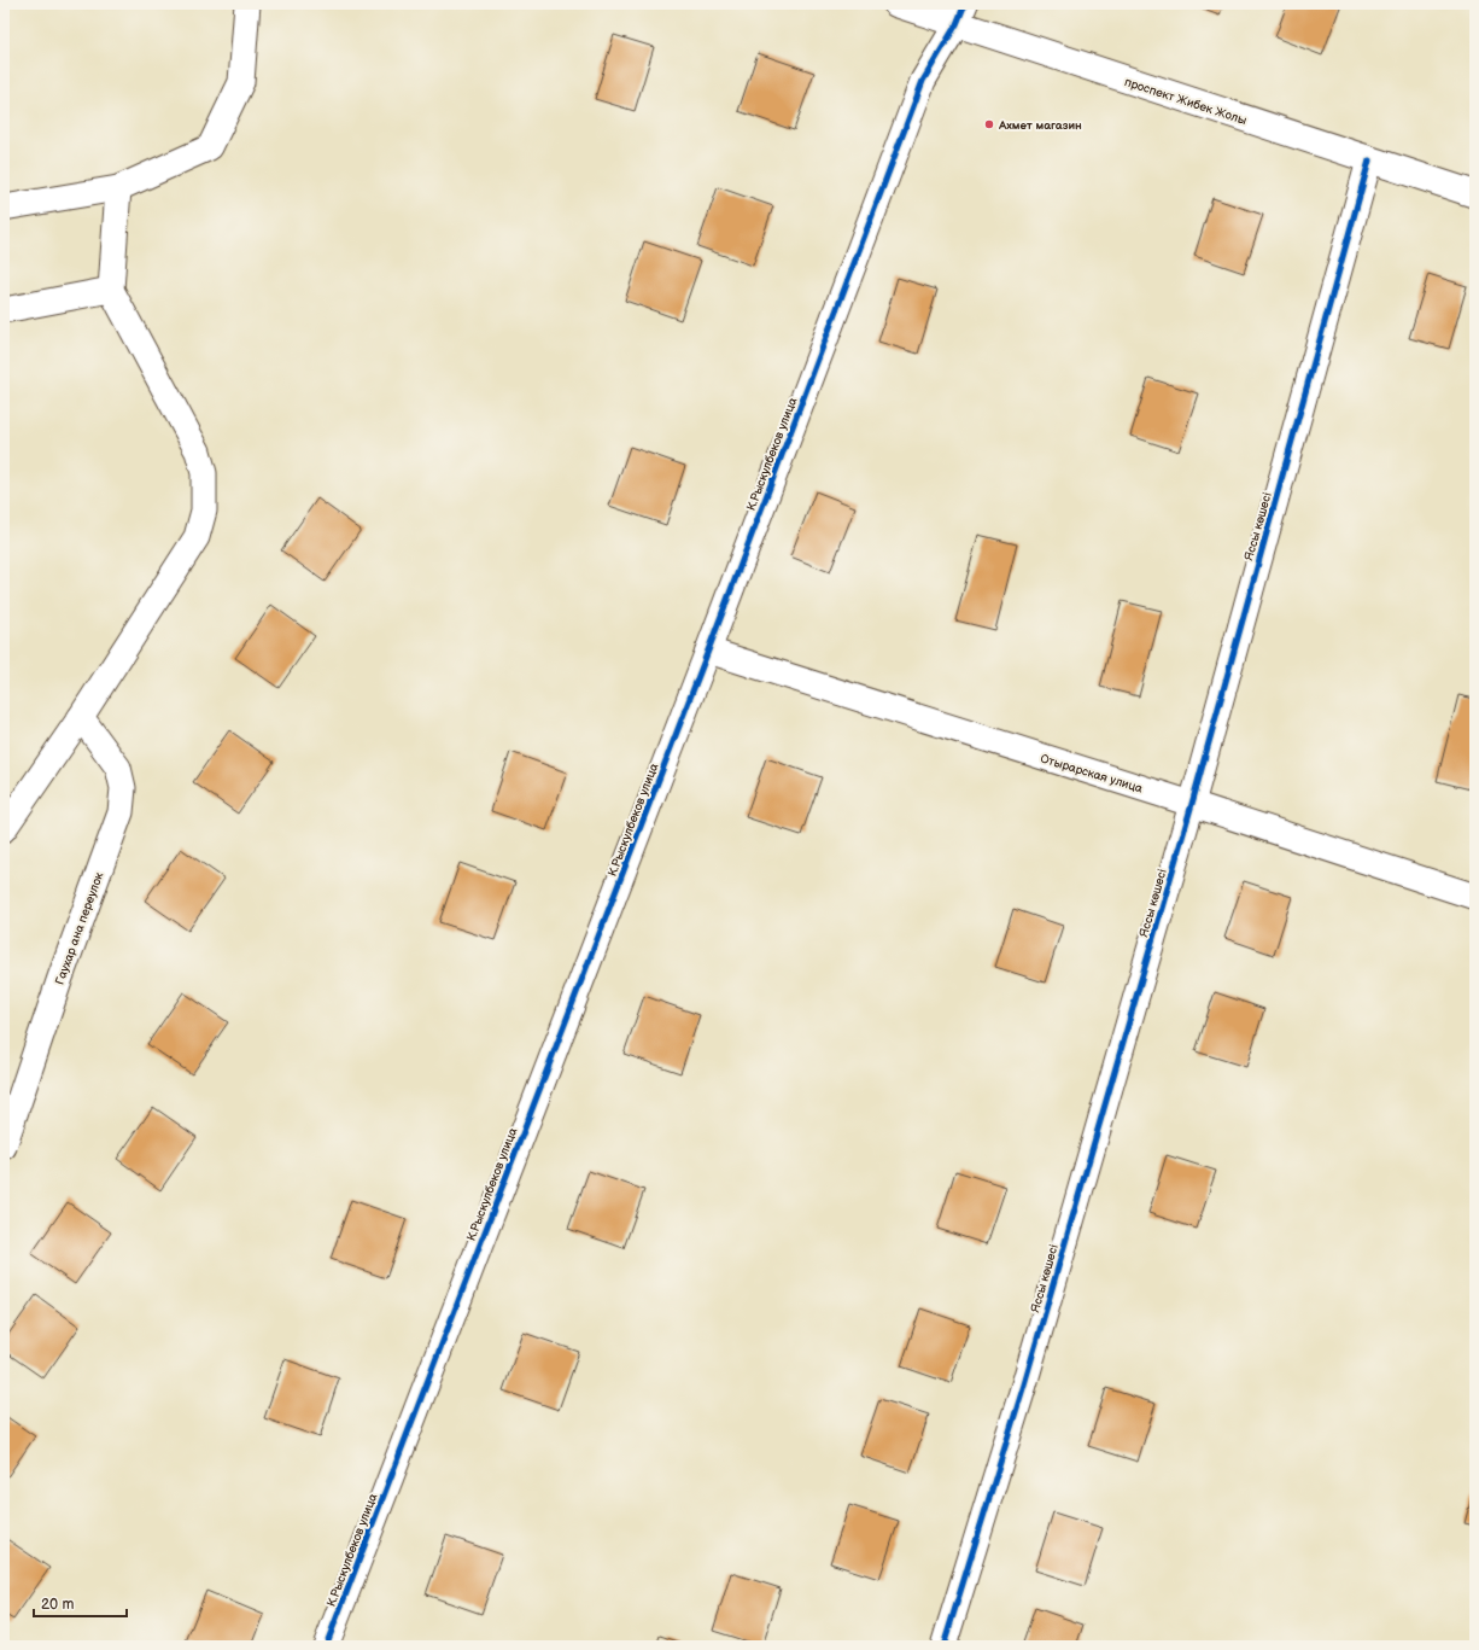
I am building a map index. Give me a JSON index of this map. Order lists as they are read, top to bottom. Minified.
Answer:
{"streets":{"main road":["проспект Жибек Жолы"],"street":["К.Рыскулбеков улица","Яссы көшесі","Отырарская улица","Гаухар ана переулок"]},"crossings":[["проспект Жибек Жолы","К.Рыскулбеков улица"],["проспект Жибек Жолы","Яссы көшесі"],["К.Рыскулбеков улица","Отырарская улица"],["Яссы көшесі","Отырарская улица"]],"places":["Ахмет магазин"],"scale_bar":"20 m"}
